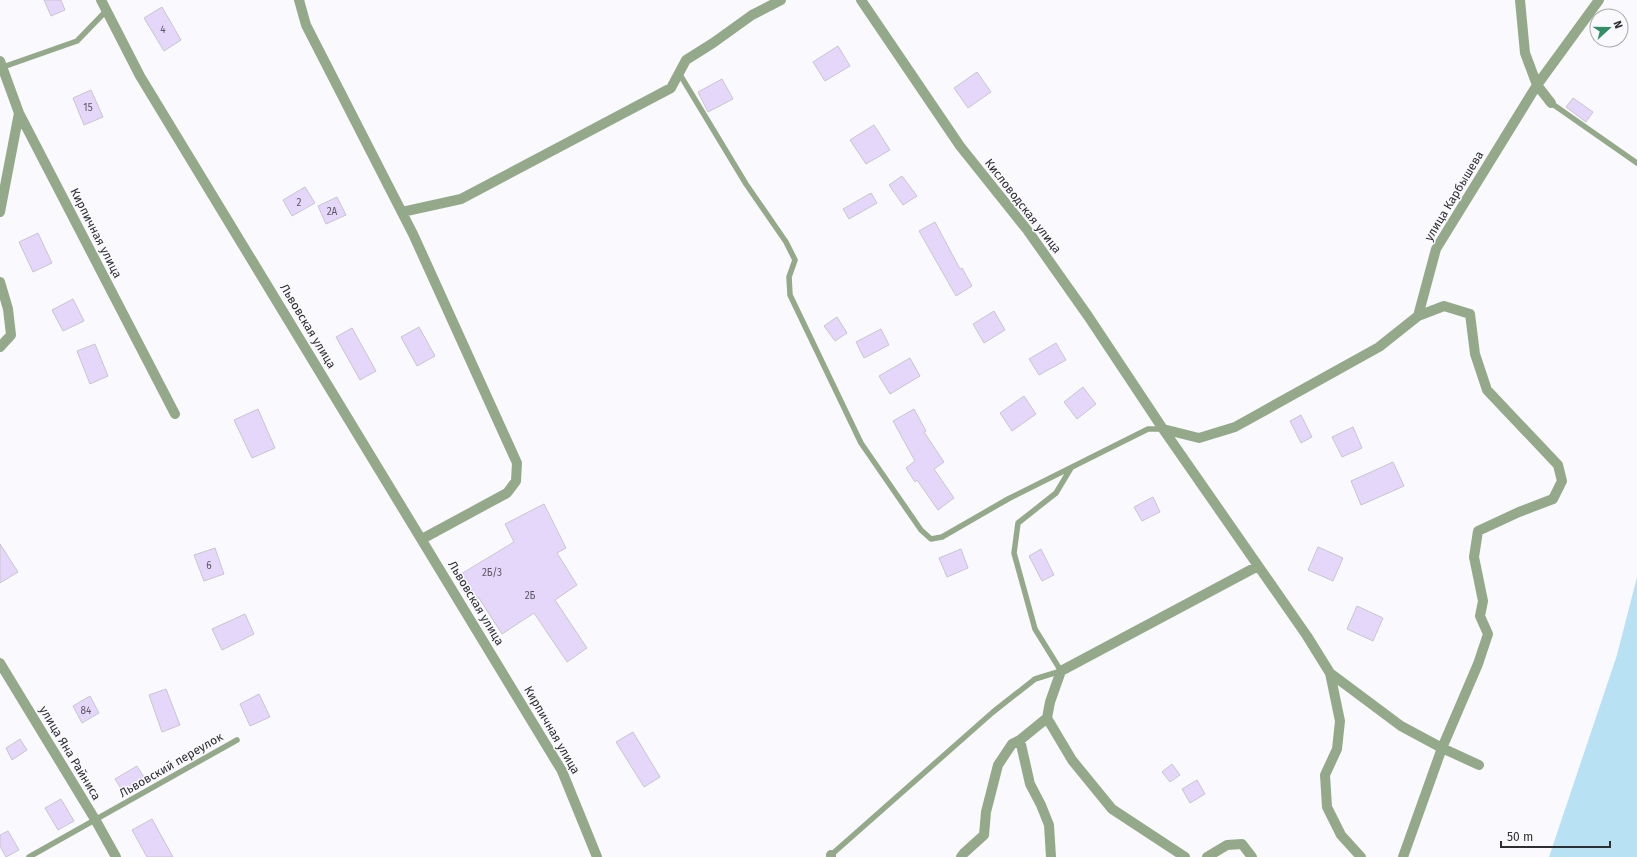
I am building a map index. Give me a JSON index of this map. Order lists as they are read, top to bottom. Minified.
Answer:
{"streets":{"street":["улица Карбышева","Кисловодская улица","Кирпичная улица","Львовская улица","улица Яна Райниса"],"lane":["Львовский переулок"]},"crossings":[["Кирпичная улица","Львовская улица"],["улица Яна Райниса","Львовский переулок"]],"house_numbers":["4","15","2","2А","6","2Б/3","2Б","84"],"scale_bar":"50 m","north":"right"}
